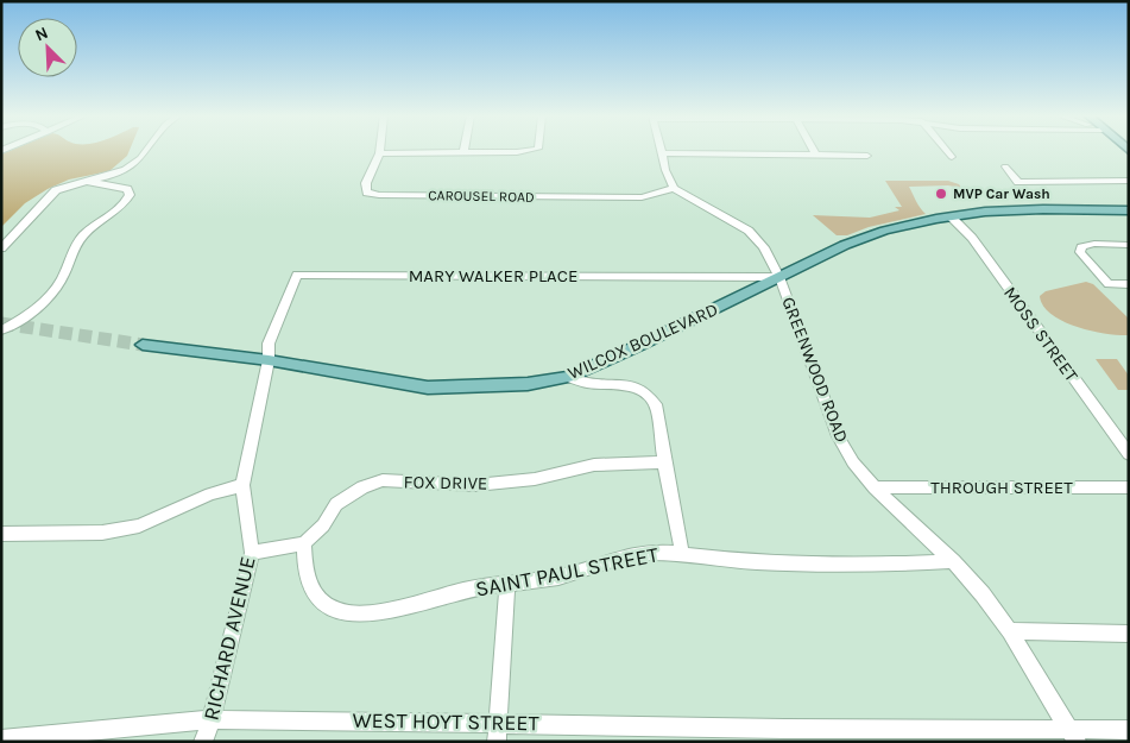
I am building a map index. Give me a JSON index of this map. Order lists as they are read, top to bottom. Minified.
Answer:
{"streets":{"main road":["WILCOX BOULEVARD"],"street":["CAROUSEL ROAD","MARY WALKER PLACE","MOSS STREET","GREENWOOD ROAD","FOX DRIVE","THROUGH STREET","SAINT PAUL STREET","RICHARD AVENUE","WEST HOYT STREET"]},"crossings":[["CAROUSEL ROAD","GREENWOOD ROAD"],["MARY WALKER PLACE","WILCOX BOULEVARD"],["MARY WALKER PLACE","GREENWOOD ROAD"],["MARY WALKER PLACE","RICHARD AVENUE"],["MOSS STREET","WILCOX BOULEVARD"],["WILCOX BOULEVARD","GREENWOOD ROAD"],["WILCOX BOULEVARD","RICHARD AVENUE"],["GREENWOOD ROAD","THROUGH STREET"],["GREENWOOD ROAD","SAINT PAUL STREET"],["GREENWOOD ROAD","WEST HOYT STREET"],["FOX DRIVE","SAINT PAUL STREET"],["RICHARD AVENUE","WEST HOYT STREET"]],"places":["MVP Car Wash"],"north":"top left"}
